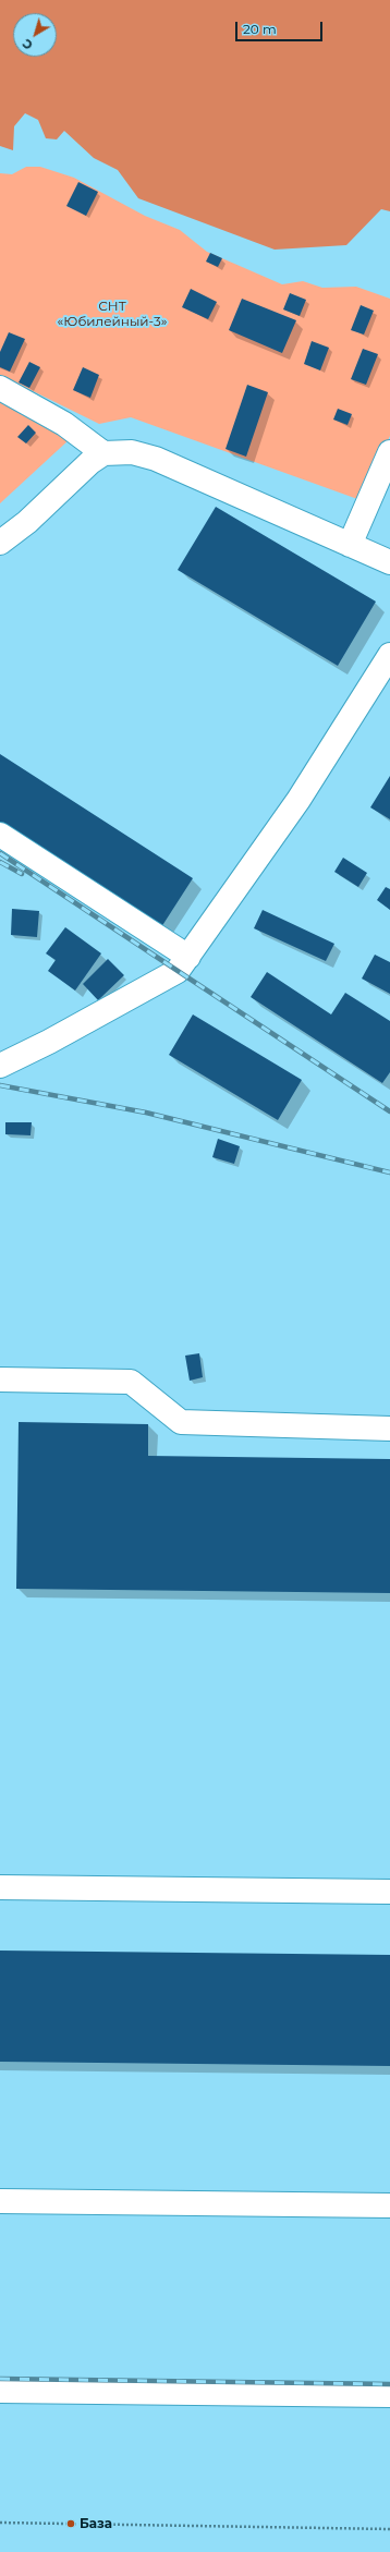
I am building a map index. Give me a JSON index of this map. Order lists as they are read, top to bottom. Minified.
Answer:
{"parks":["СНТ «Юбилейный-3»"],"places":["База"],"scale_bar":"20 m","north":"bottom left"}
